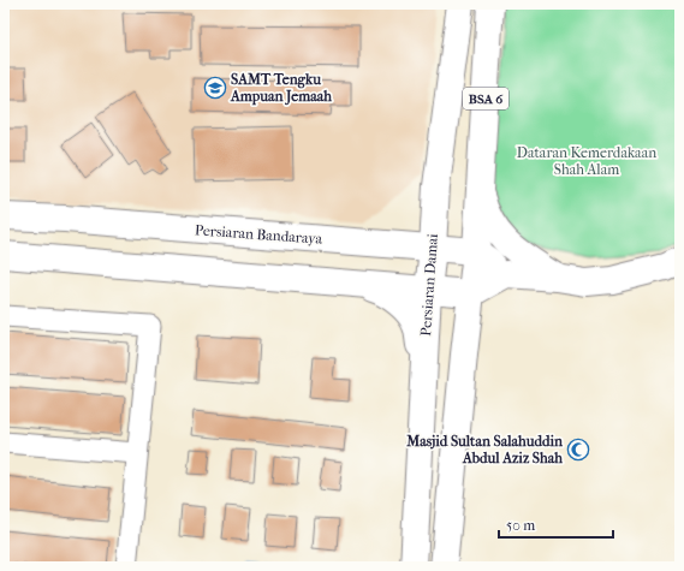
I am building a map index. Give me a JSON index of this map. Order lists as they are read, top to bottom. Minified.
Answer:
{"streets":{"main road":["BSA 6","Persiaran Bandaraya","Persiaran Damai"]},"crossings":[["BSA 6","Persiaran Bandaraya"],["Persiaran Bandaraya","Persiaran Damai"]],"parks":["Dataran Kemerdakaan Shah Alam"],"places":{"school or university":["SAMT Tengku Ampuan Jemaah"],"mosque":["Masjid Sultan Salahuddin Abdul Aziz Shah"]},"scale_bar":"50 m"}
